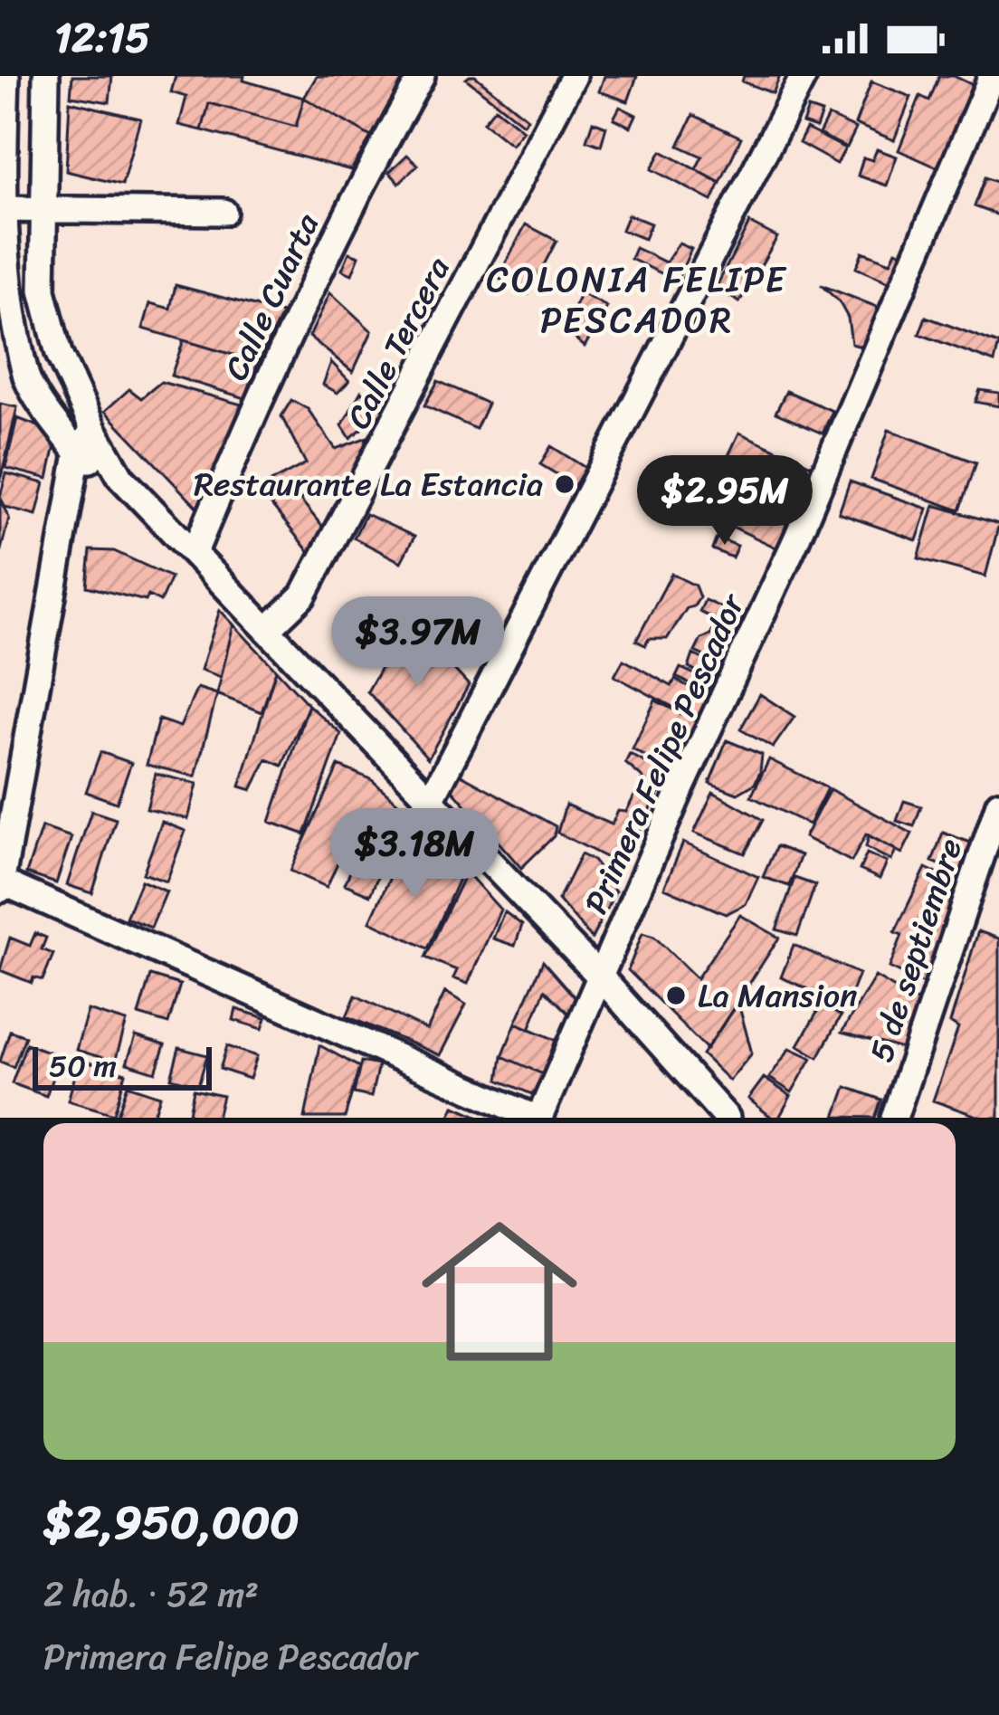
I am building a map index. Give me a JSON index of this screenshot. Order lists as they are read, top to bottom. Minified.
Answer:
{"streets":{"street":["Calle Cuarta","Calle Tercera","Primera Felipe Pescador","5 de septiembre"]},"districts":["COLONIA FELIPE PESCADOR"],"places":["Restaurante La Estancia","La Mansion"],"scale_bar":"50 m","page":{"status":"12:15","price":["$2.95M","$3.97M","$3.18M"],"scale":"50 m","list":[{"name":"$2,950,000","note":"2 hab. · 52 m² · Primera Felipe Pescador"}]}}
